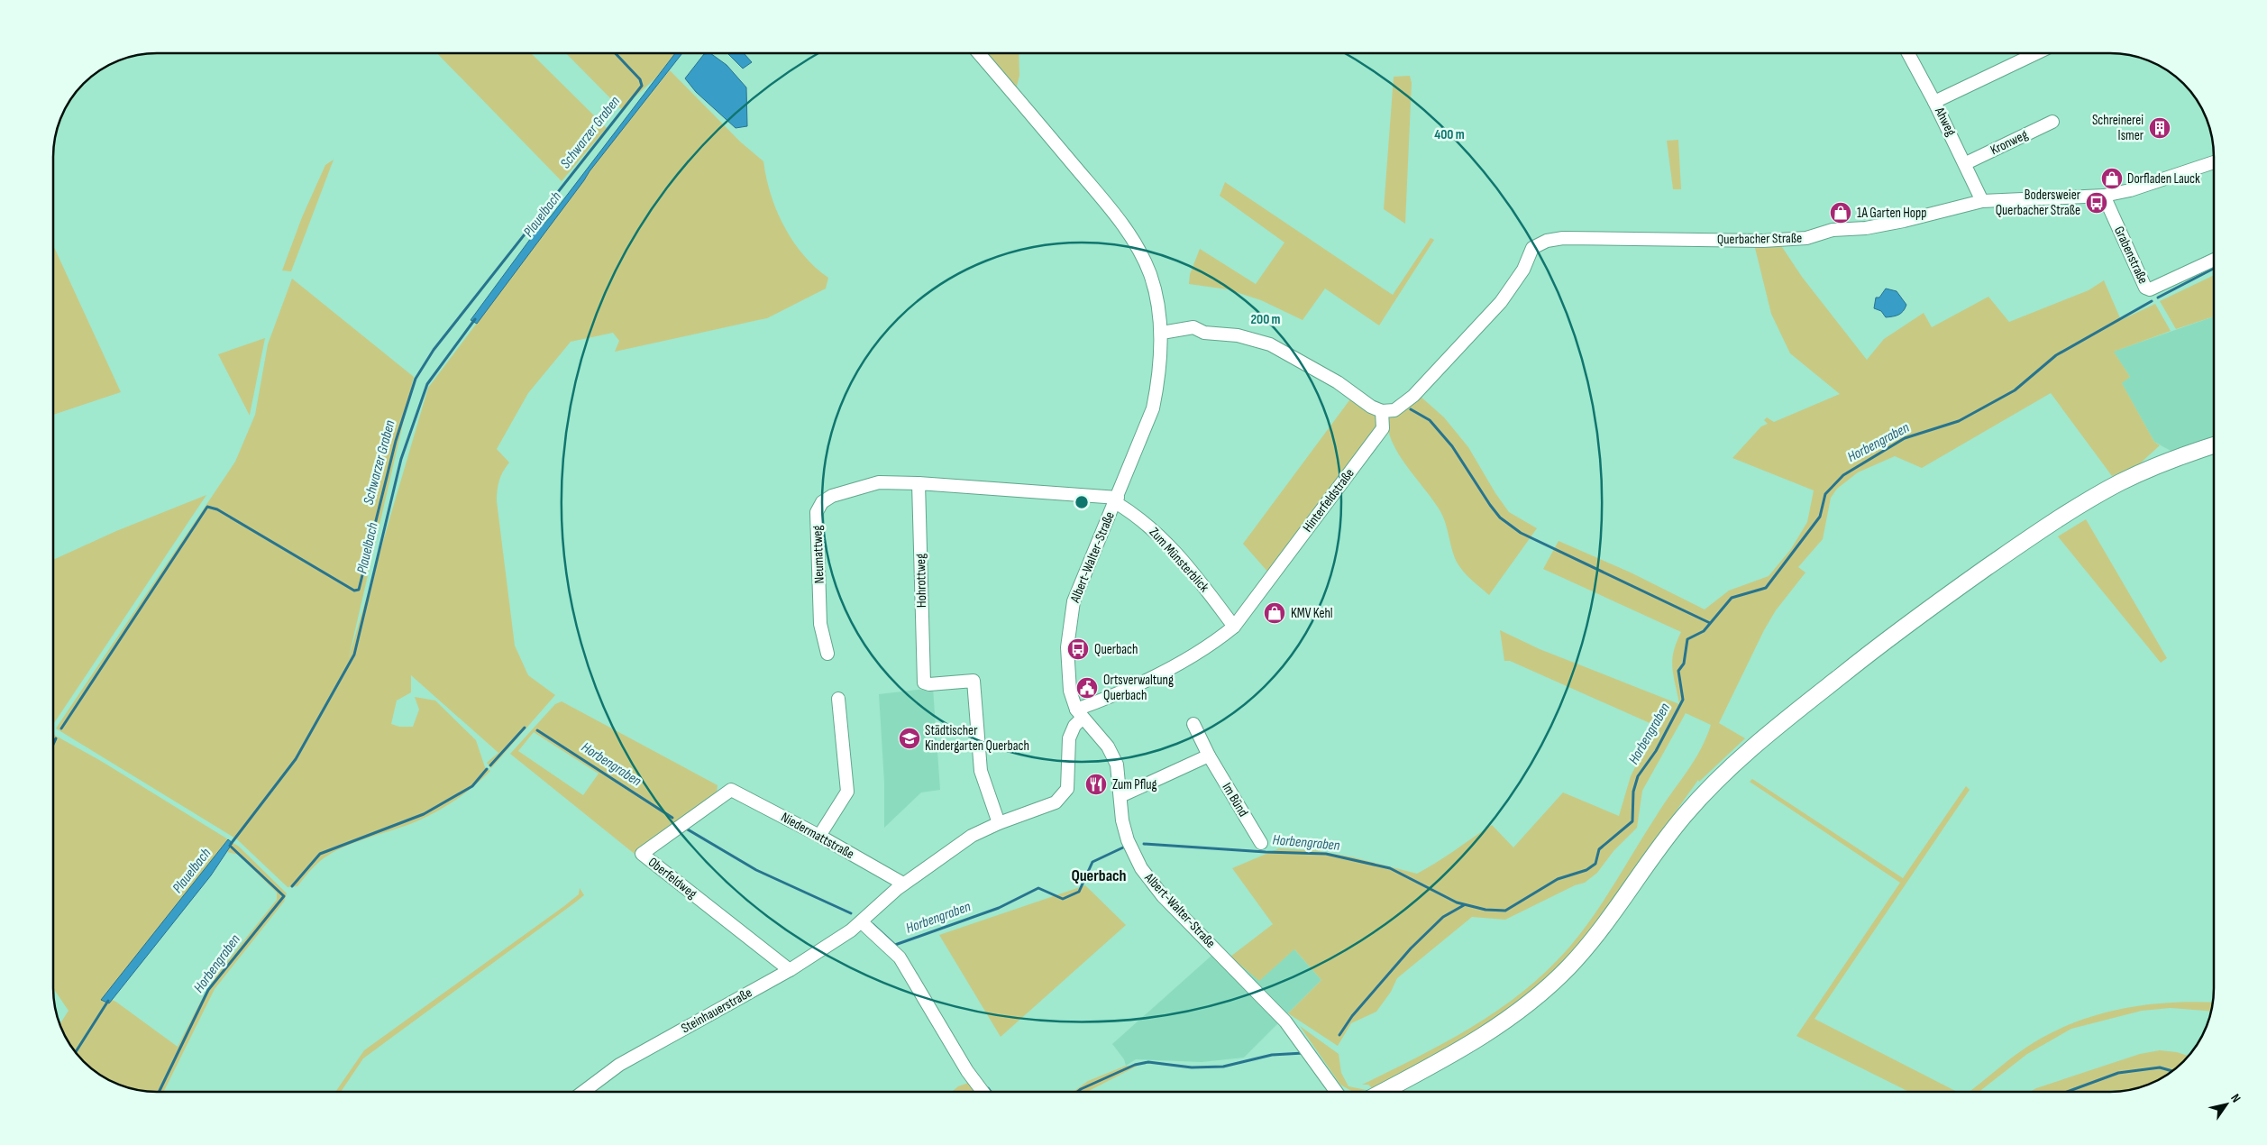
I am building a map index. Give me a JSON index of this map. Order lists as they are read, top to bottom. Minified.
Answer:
{"streets":{"street":["Ahweg","Kronweg","Querbacher Straße","Grabenstraße","Hinterfeldstraße","Neumattweg","Albert-Walter-Straße","Zum Münsterblick","Hohrottweg","Im Bünd","Niedermattstraße","Oberfeldweg","Steinhauerstraße"]},"crossings":[["Ahweg","Kronweg"],["Ahweg","Querbacher Straße"],["Querbacher Straße","Grabenstraße"],["Querbacher Straße","Hinterfeldstraße"],["Hinterfeldstraße","Albert-Walter-Straße"],["Hinterfeldstraße","Zum Münsterblick"],["Hinterfeldstraße","Steinhauerstraße"],["Neumattweg","Hohrottweg"],["Albert-Walter-Straße","Zum Münsterblick"],["Albert-Walter-Straße","Steinhauerstraße"],["Hohrottweg","Steinhauerstraße"],["Niedermattstraße","Oberfeldweg"],["Niedermattstraße","Steinhauerstraße"],["Oberfeldweg","Steinhauerstraße"]],"districts":["Querbach"],"water":["Schwarzer Graben","Plauelbach","Horbengraben"],"places":{"building":["Schreinerei Ismer"],"shop":["Dorfladen Lauck","1A Garten Hopp","KMV Kehl"],"bus stop":["Bodersweier Querbacher Straße","Querbach"],"public building":["Ortsverwaltung Querbach"],"school or university":["Städtischer Kindergarten Querbach"],"restaurant":["Zum Pflug"]},"north":"top right","rings":["400 m","200 m"]}
